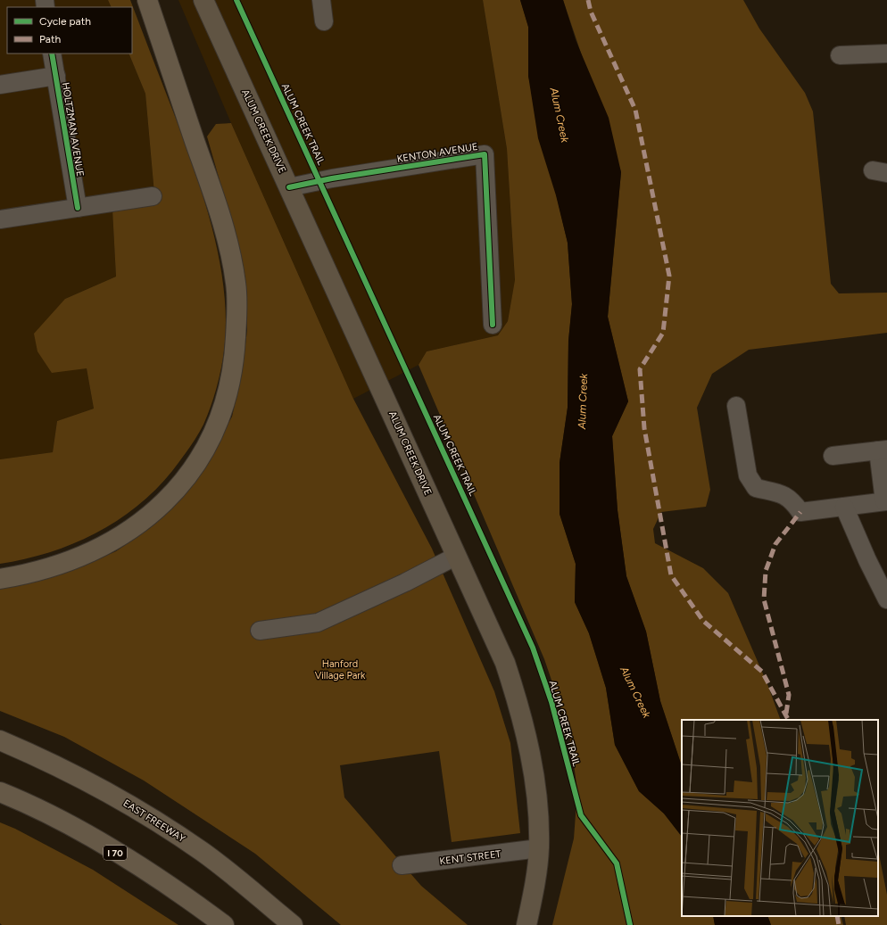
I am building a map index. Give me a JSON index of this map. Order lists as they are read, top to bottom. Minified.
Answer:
{"streets":{"highway":["EAST FREEWAY","I 70"],"main road":["ALUM CREEK DRIVE"],"street":["HOLTZMAN AVENUE","KENTON AVENUE","KENT STREET"],"cycle path":["ALUM CREEK TRAIL"]},"crossings":[["ALUM CREEK DRIVE","KENTON AVENUE"],["ALUM CREEK DRIVE","KENT STREET"]],"water":["Alum Creek"],"parks":["Hanford Village Park"],"legend":["Cycle path","Path"]}
